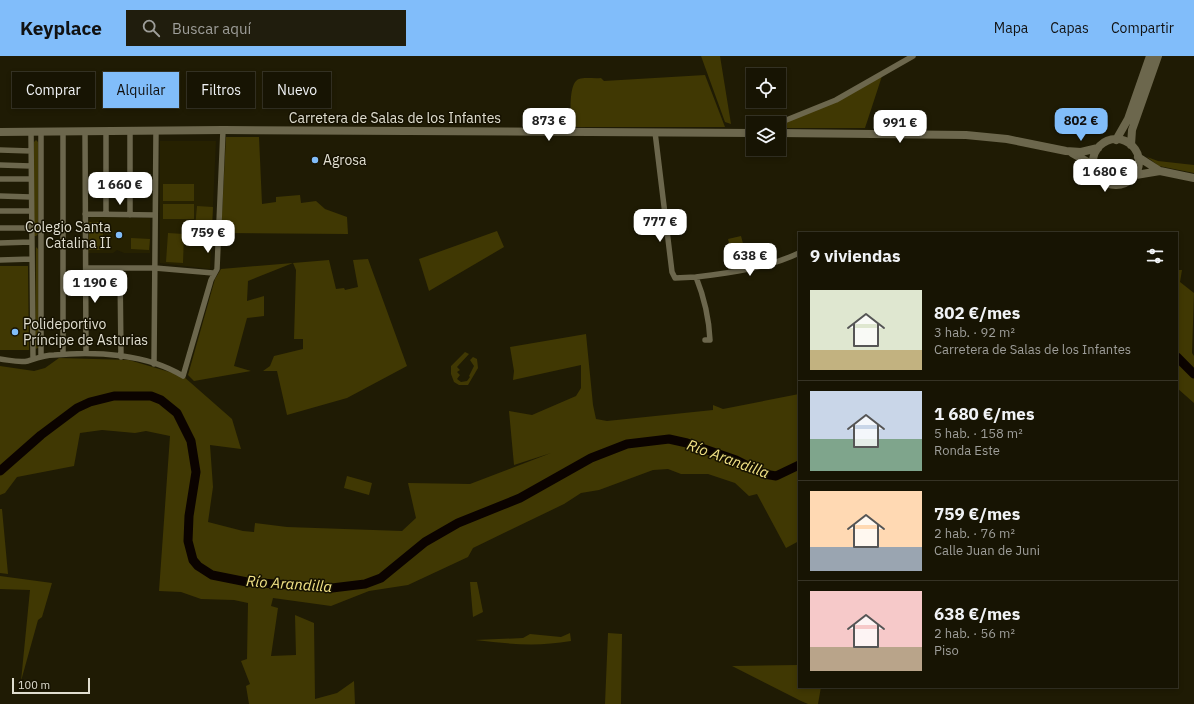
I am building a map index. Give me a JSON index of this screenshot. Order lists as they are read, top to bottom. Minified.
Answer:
{"streets":{"main road":["Carretera de Salas de los Infantes"]},"water":["Río Arandilla"],"places":["Agrosa","Colegio Santa Catalina II","Polideportivo Príncipe de Asturias"],"scale_bar":"100 m","page":{"header":"Keyplace","search":"Buscar aquí","nav":["Mapa","Capas","Compartir"],"chip":["Comprar","Alquilar","Filtros","Nuevo"],"price":["873 €","802 €","991 €","1 680 €","1 660 €","777 €","759 €","638 €","1 190 €"],"heading":"9 viviendas","list":[{"name":"802 €/mes","note":"3 hab. · 92 m² · Carretera de Salas de los Infantes"},{"name":"1 680 €/mes","note":"5 hab. · 158 m² · Ronda Este"},{"name":"759 €/mes","note":"2 hab. · 76 m² · Calle Juan de Juni"},{"name":"638 €/mes","note":"2 hab. · 56 m² · Piso"}],"scale":"100 m"}}
